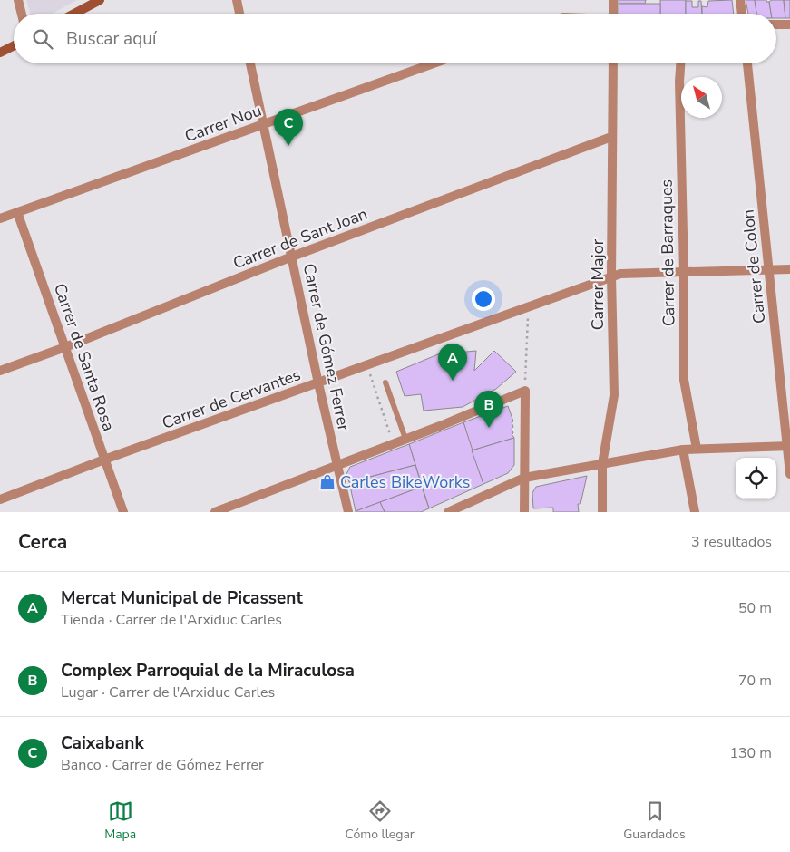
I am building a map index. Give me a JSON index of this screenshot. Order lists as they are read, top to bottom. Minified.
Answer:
{"streets":{"street":["Carrer Nou","Carrer de Sant Joan","Carrer de Barraques","Carrer de Colon","Carrer Major","Carrer de Gómez Ferrer","Carrer de Santa Rosa","Carrer de Cervantes"]},"crossings":[["Carrer Nou","Carrer de Gómez Ferrer"],["Carrer Nou","Carrer de Santa Rosa"],["Carrer de Sant Joan","Carrer Major"],["Carrer de Sant Joan","Carrer de Gómez Ferrer"],["Carrer de Sant Joan","Carrer de Santa Rosa"],["Carrer de Barraques","Carrer de Cervantes"],["Carrer de Colon","Carrer de Cervantes"],["Carrer Major","Carrer de Cervantes"],["Carrer de Gómez Ferrer","Carrer de Cervantes"],["Carrer de Santa Rosa","Carrer de Cervantes"]],"places":{"shop":["Carles BikeWorks"]},"north":"top left","page":{"search":"Buscar aquí","pins":["C","A","B"],"heading":["Cerca","3 resultados"],"list":[{"mark":"A","name":"Mercat Municipal de Picassent","note":"Tienda · Carrer de l'Arxiduc Carles","value":"50 m"},{"mark":"B","name":"Complex Parroquial de la Miraculosa","note":"Lugar · Carrer de l'Arxiduc Carles","value":"70 m"},{"mark":"C","name":"Caixabank","note":"Banco · Carrer de Gómez Ferrer","value":"130 m"}],"nav":["Mapa","Cómo llegar","Guardados"]}}
